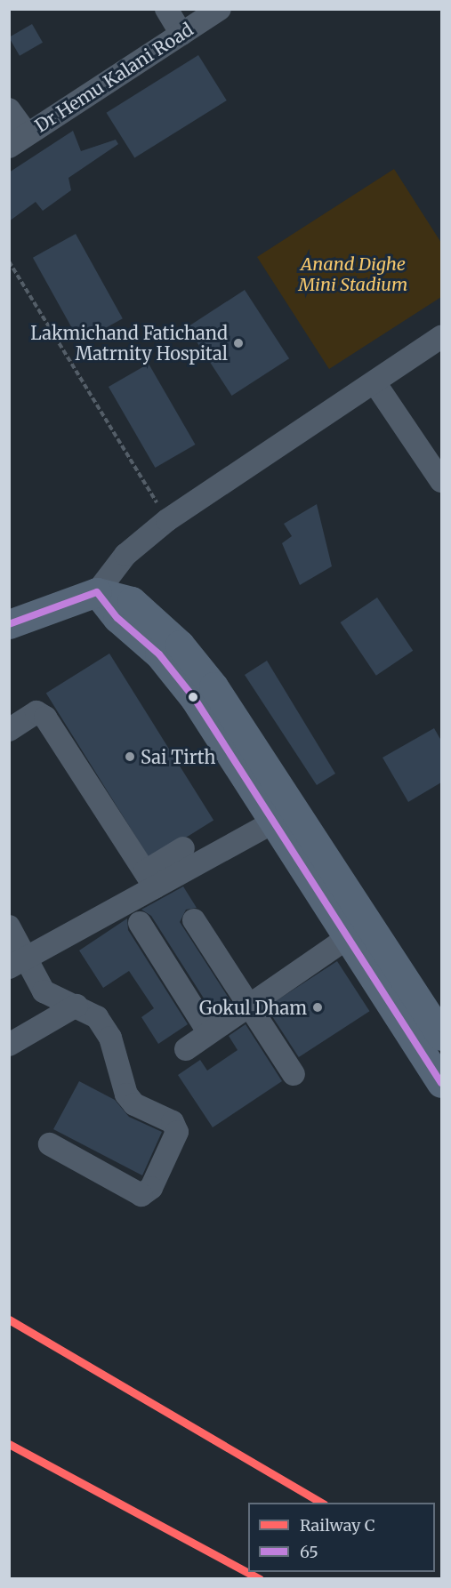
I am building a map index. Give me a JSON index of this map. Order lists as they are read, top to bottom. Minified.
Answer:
{"streets":{"street":["Dr Hemu Kalani Road"]},"parks":["Anand Dighe Mini Stadium"],"places":["Lakmichand Fatichand Matrnity Hospital","Sai Tirth","Gokul Dham"],"lines":["transit line 65","rail line C"],"legend":["Railway C","65"]}
